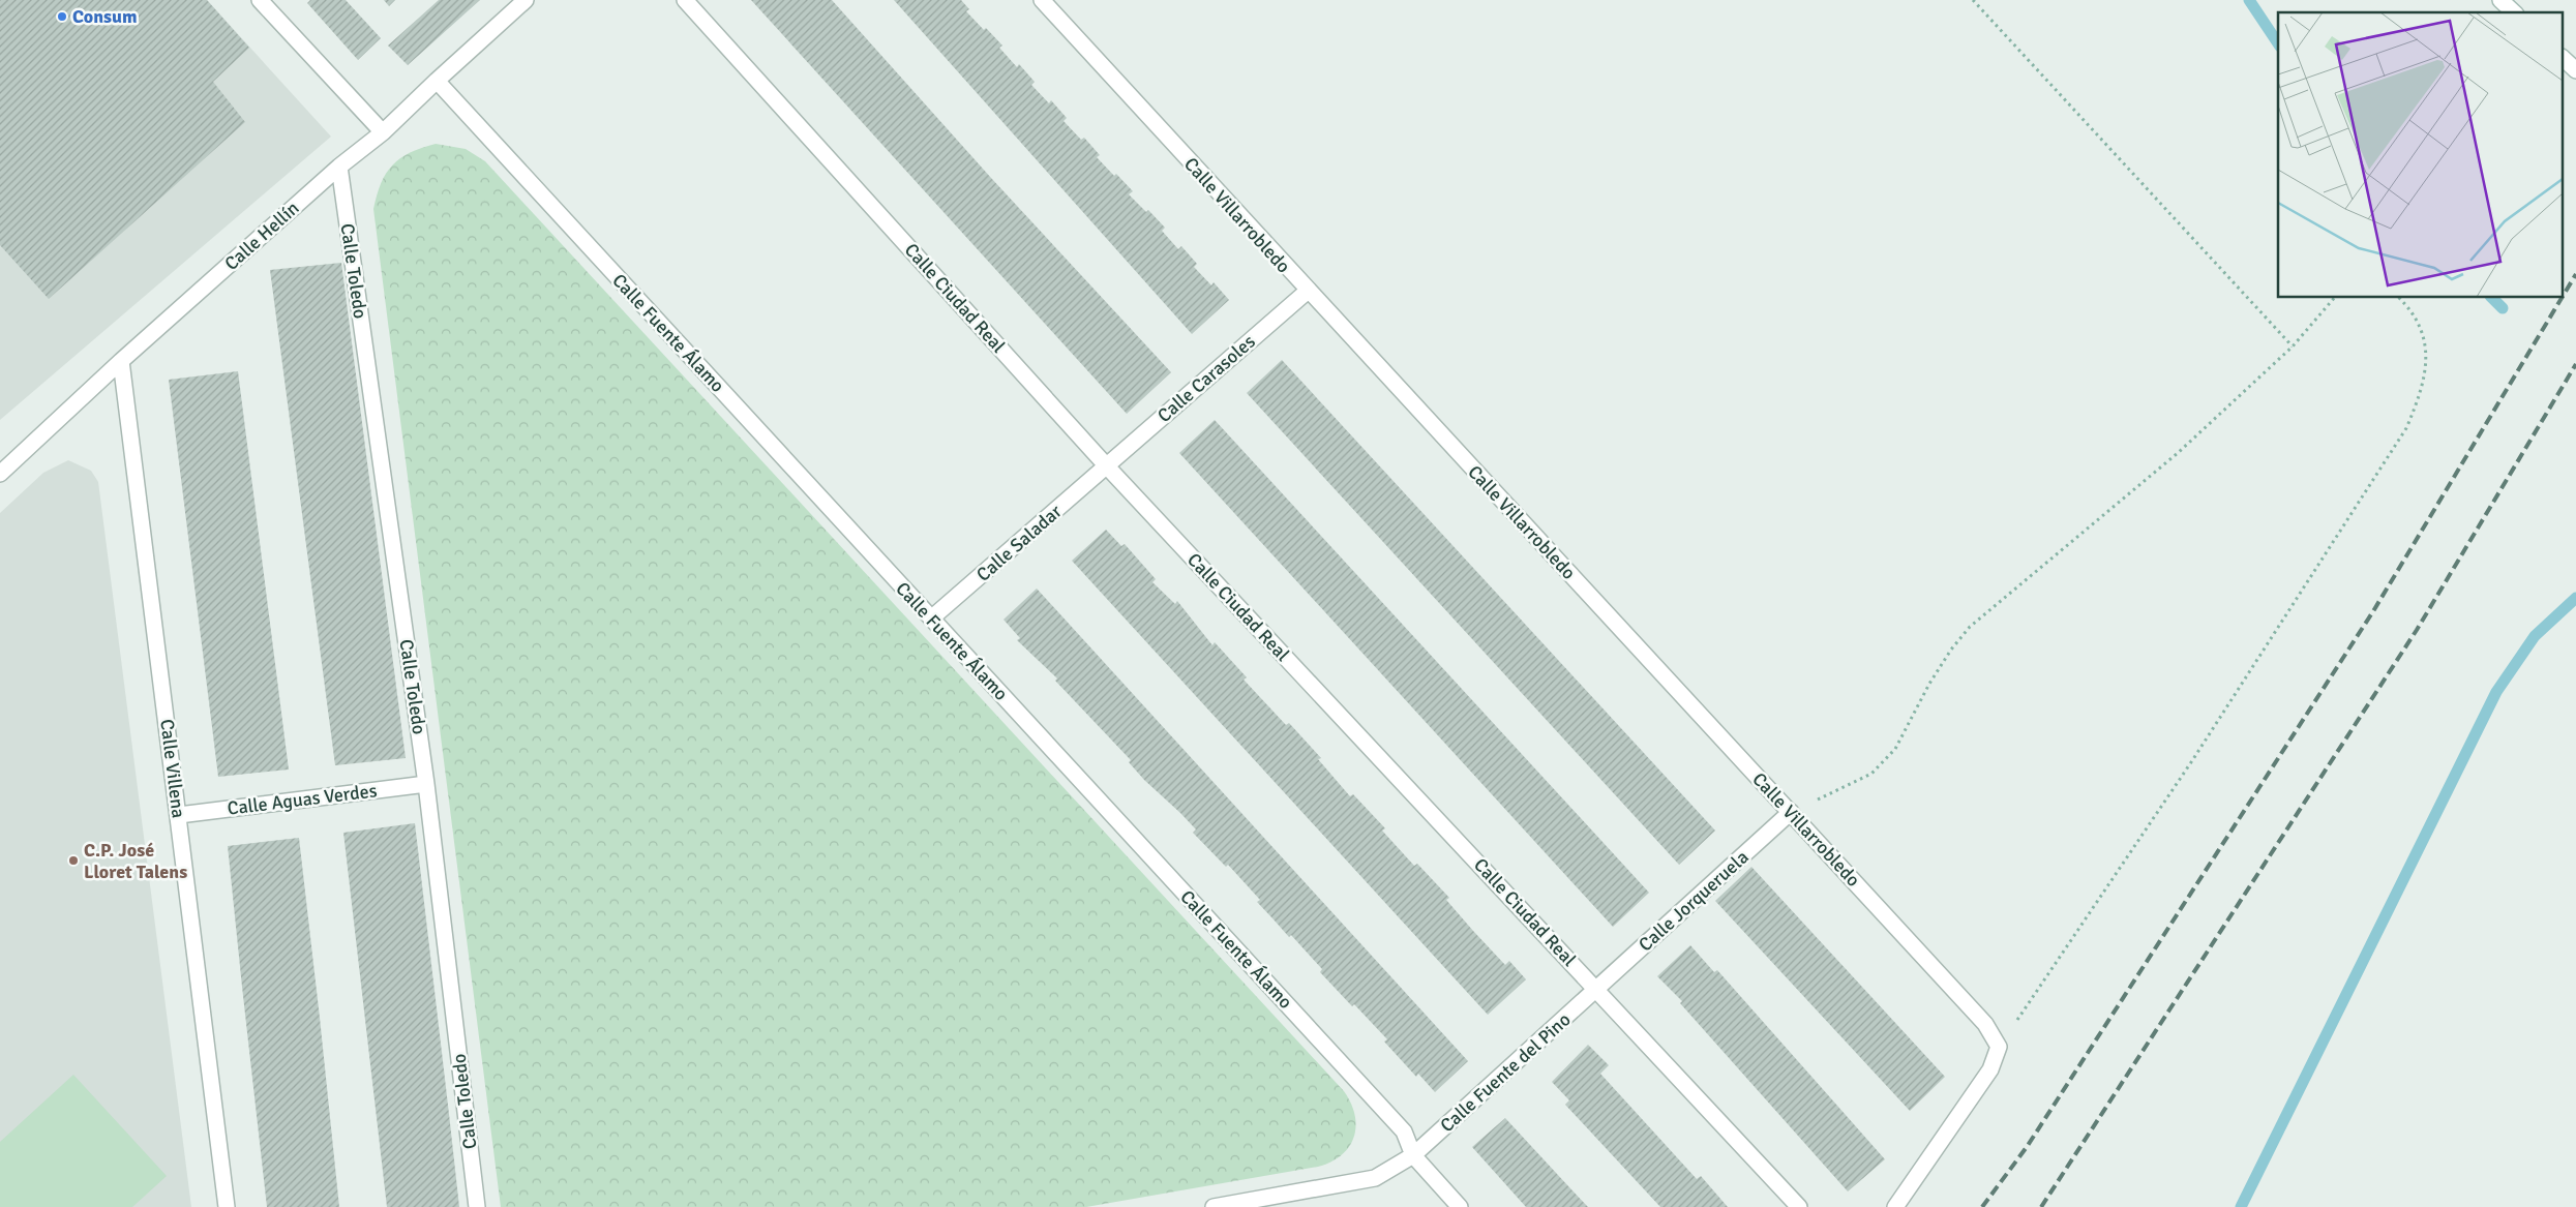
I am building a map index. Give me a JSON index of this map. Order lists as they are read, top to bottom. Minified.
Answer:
{"streets":{"street":["Calle Villarrobledo","Calle Hellín","Calle Toledo","Calle Ciudad Real","Calle Fuente Álamo","Calle Carasoles","Calle Saladar","Calle Villena","Calle Aguas Verdes","Calle Jorqueruela","Calle Fuente del Pino"]},"crossings":[["Calle Villarrobledo","Calle Carasoles"],["Calle Villarrobledo","Calle Jorqueruela"],["Calle Hellín","Calle Toledo"],["Calle Hellín","Calle Fuente Álamo"],["Calle Hellín","Calle Villena"],["Calle Toledo","Calle Aguas Verdes"],["Calle Ciudad Real","Calle Carasoles"],["Calle Ciudad Real","Calle Saladar"],["Calle Ciudad Real","Calle Jorqueruela"],["Calle Ciudad Real","Calle Fuente del Pino"],["Calle Fuente Álamo","Calle Saladar"],["Calle Fuente Álamo","Calle Fuente del Pino"],["Calle Carasoles","Calle Saladar"],["Calle Villena","Calle Aguas Verdes"],["Calle Jorqueruela","Calle Fuente del Pino"]],"places":["Consum","C.P. José Lloret Talens"]}
